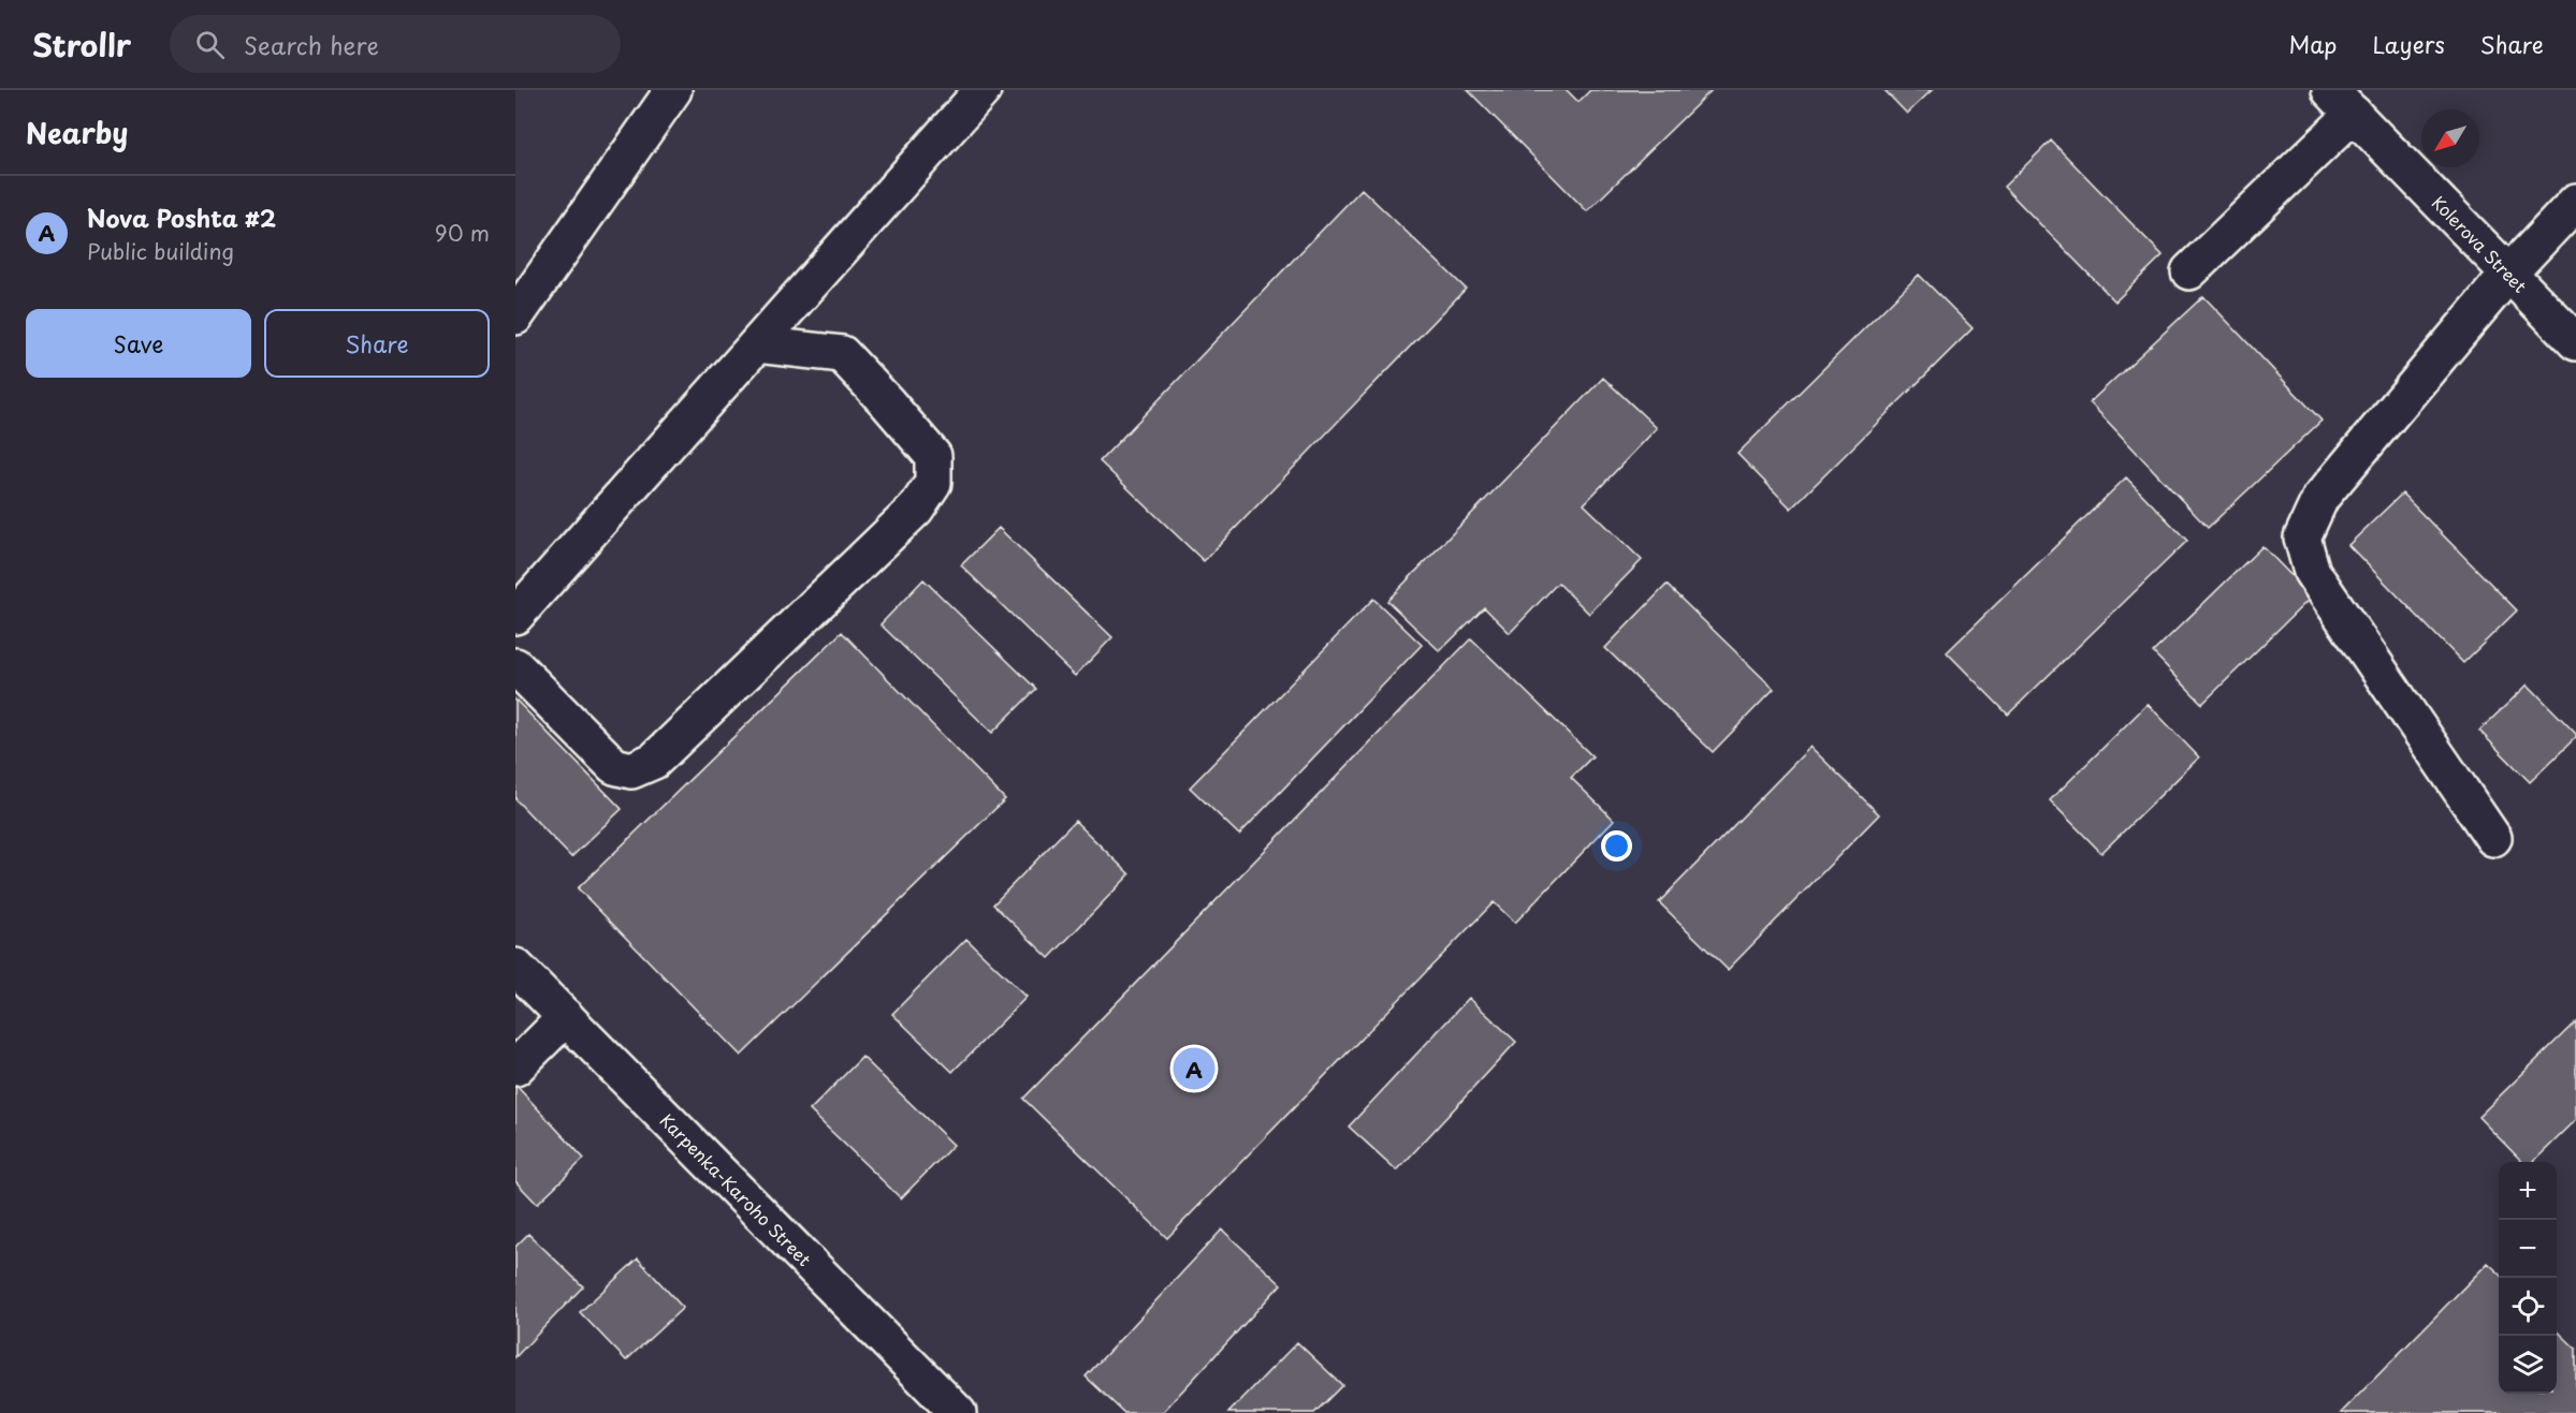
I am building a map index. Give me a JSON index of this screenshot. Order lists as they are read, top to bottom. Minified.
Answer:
{"streets":{"street":["Kolerova Street","Karpenka-Karoho Street"]},"north":"bottom left","page":{"header":"Strollr","search":"Search here","nav":["Map","Layers","Share"],"heading":"Nearby","list":[{"mark":"A","name":"Nova Poshta #2","note":"Public building","value":"90 m"}],"buttons":["Save","Share"],"pins":"A","map_buttons":["+","−"]}}
